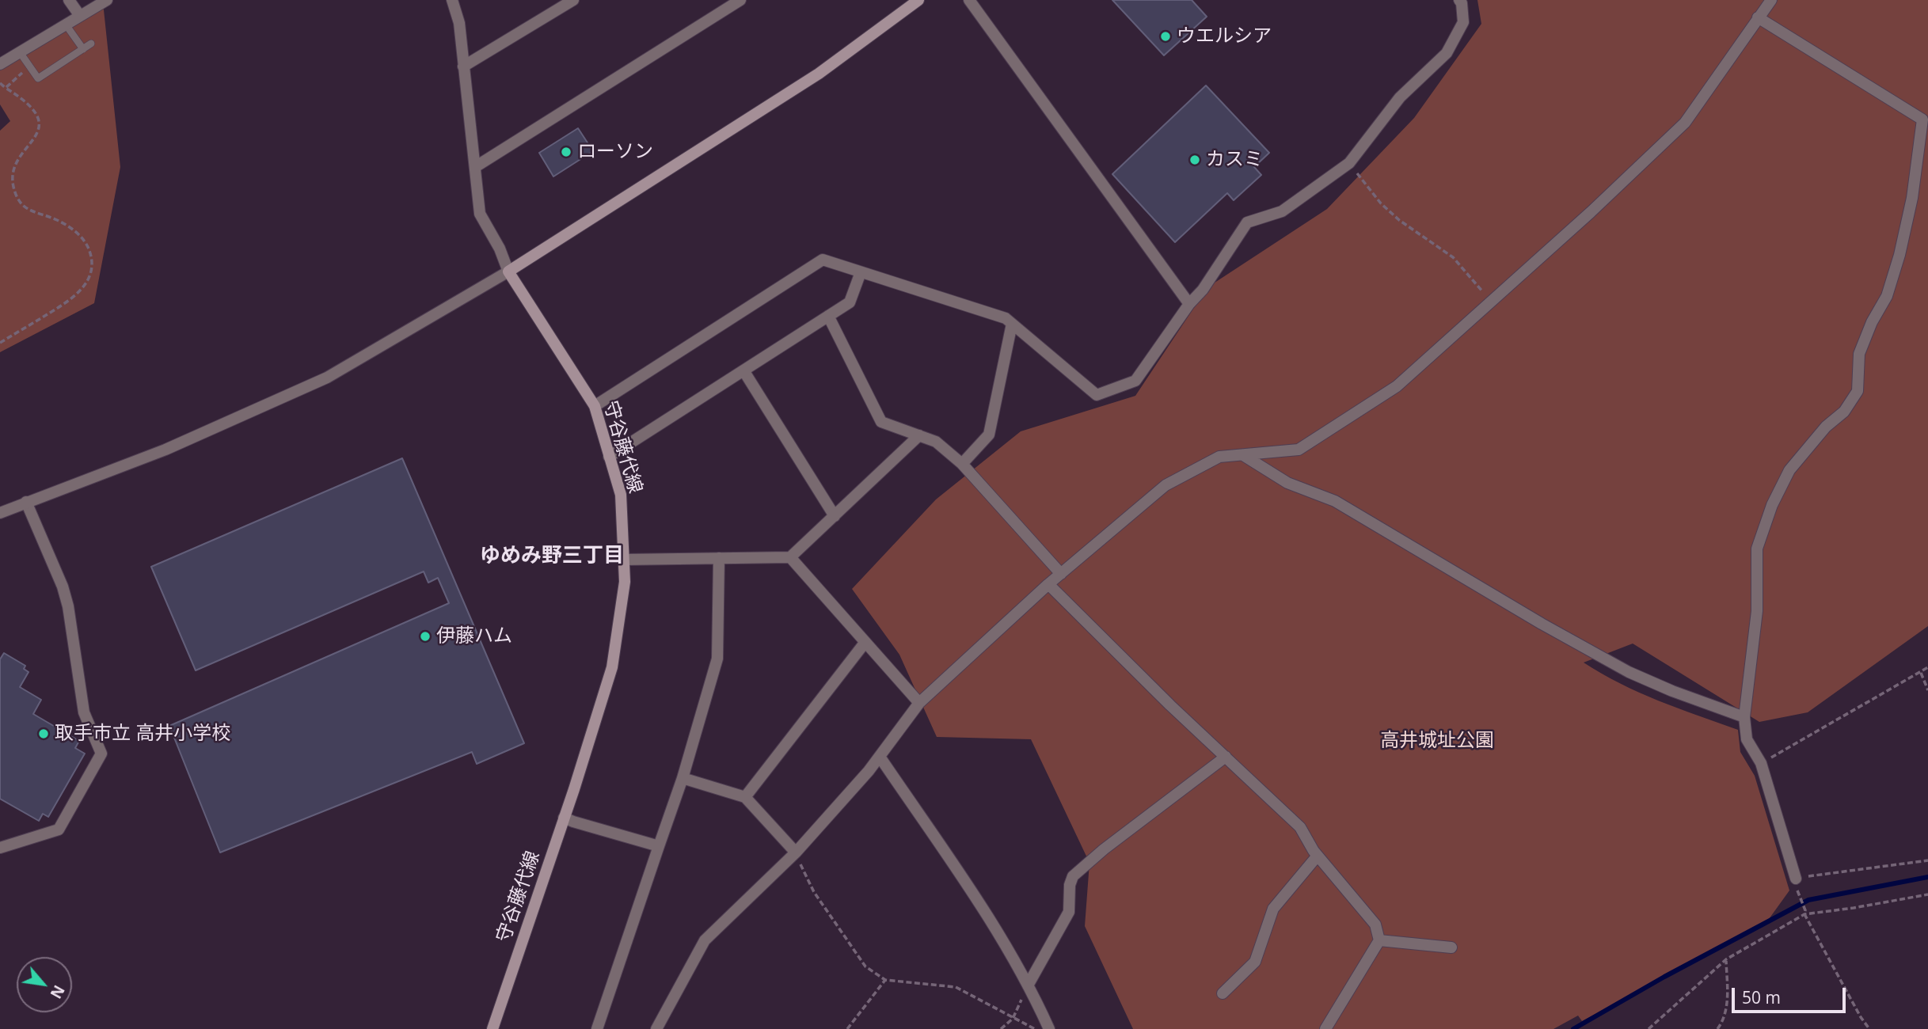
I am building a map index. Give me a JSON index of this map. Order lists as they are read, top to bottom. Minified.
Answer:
{"streets":{"main road":["守谷藤代線"]},"districts":["ゆめみ野三丁目"],"parks":["高井城址公園"],"places":["ウエルシア","ローソン","カスミ","伊藤ハム","取手市立 高井小学校"],"scale_bar":"50 m","north":"bottom right"}
